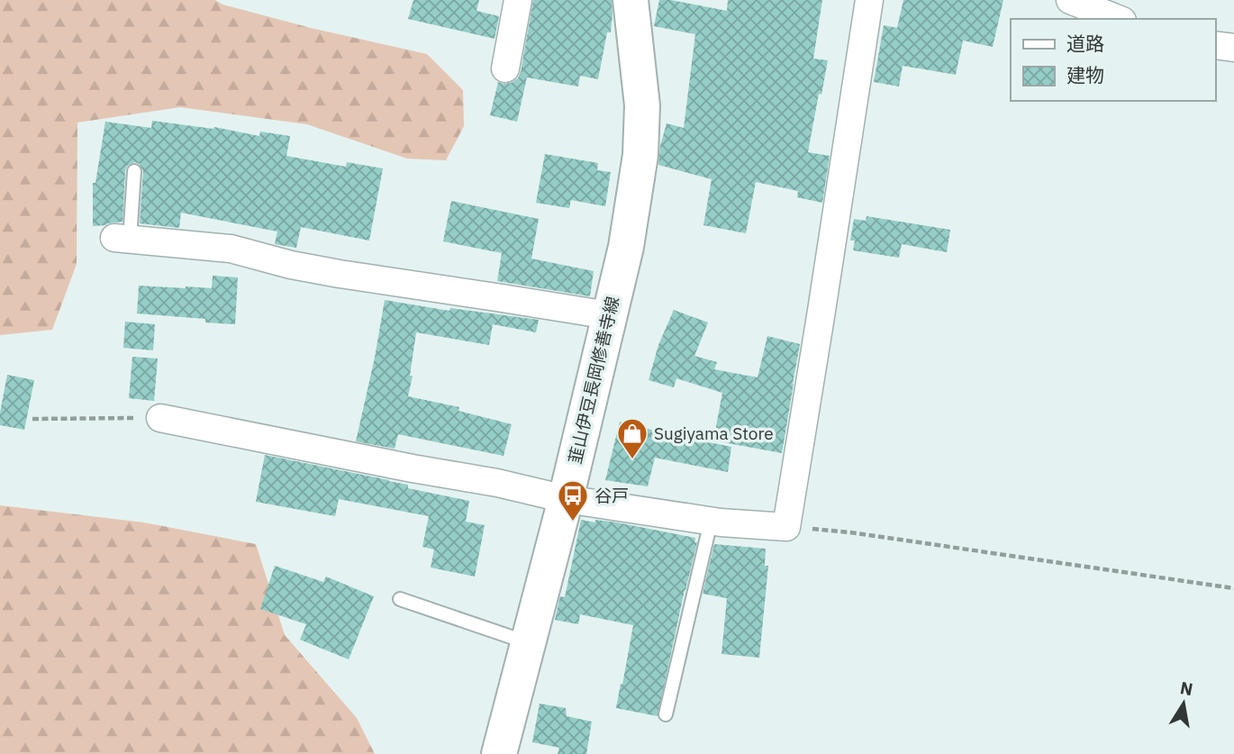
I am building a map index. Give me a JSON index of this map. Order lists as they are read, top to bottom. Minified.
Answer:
{"streets":{"main road":["韮山伊豆長岡修善寺線"]},"places":{"shop":["Sugiyama Store"],"bus stop":["谷戸"]},"legend":["道路","建物"],"north":"top"}
